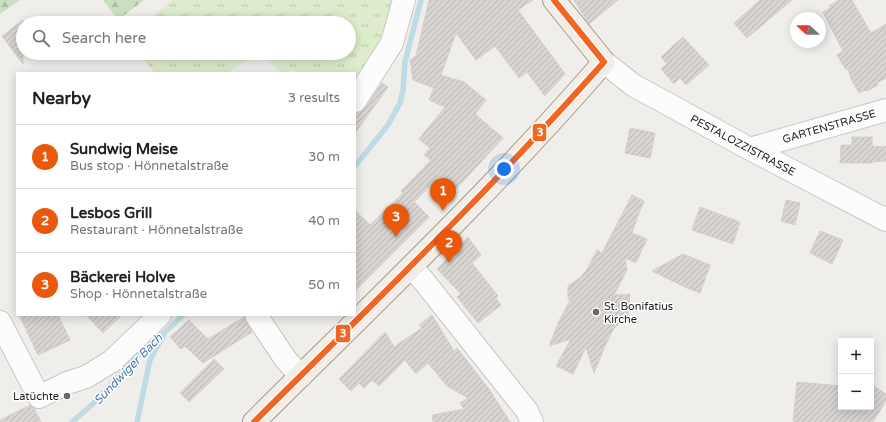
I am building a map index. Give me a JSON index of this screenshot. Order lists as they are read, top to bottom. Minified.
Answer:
{"streets":{"street":["GARTENSTRASSE","PESTALOZZISTRASSE"]},"crossings":[["GARTENSTRASSE","PESTALOZZISTRASSE"]],"water":["Sundwiger Bach"],"places":["St. Bonifatius Kirche","Latüchte"],"lines":["transit line 3"],"north":"left","page":{"search":"Search here","heading":["Nearby","3 results"],"list":[{"mark":"1","name":"Sundwig Meise","note":"Bus stop · Hönnetalstraße","value":"30 m"},{"mark":"2","name":"Lesbos Grill","note":"Restaurant · Hönnetalstraße","value":"40 m"},{"mark":"3","name":"Bäckerei Holve","note":"Shop · Hönnetalstraße","value":"50 m"}],"pins":["1","3","2"],"map_buttons":["+","−"]}}
